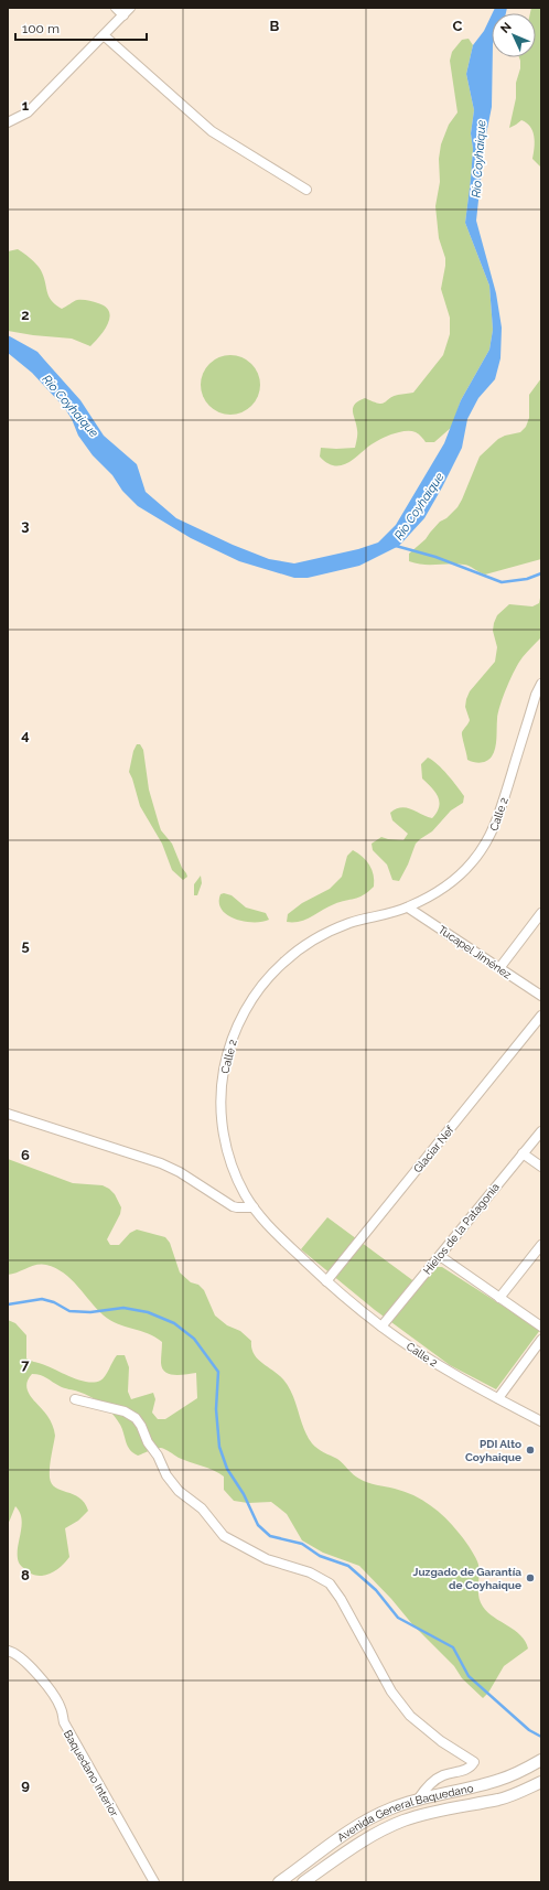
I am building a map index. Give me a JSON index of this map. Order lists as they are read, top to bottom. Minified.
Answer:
{"streets":{"main road":["Avenida General Baquedano"],"street":["Calle 2","Tucapel Jiménez","Glaciar Nef","Hielos de la Patagonia","Baquedano Interior"]},"crossings":[["Calle 2","Tucapel Jiménez"],["Calle 2","Glaciar Nef"],["Calle 2","Hielos de la Patagonia"]],"water":["Río Coyhaique"],"places":["PDI Alto Coyhaique","Juzgado de Garantía de Coyhaique"],"scale_bar":"100 m","north":"top left","grid":{"columns":["B","C"],"rows":["1","2","3","4","5","6","7","8","9"]}}
